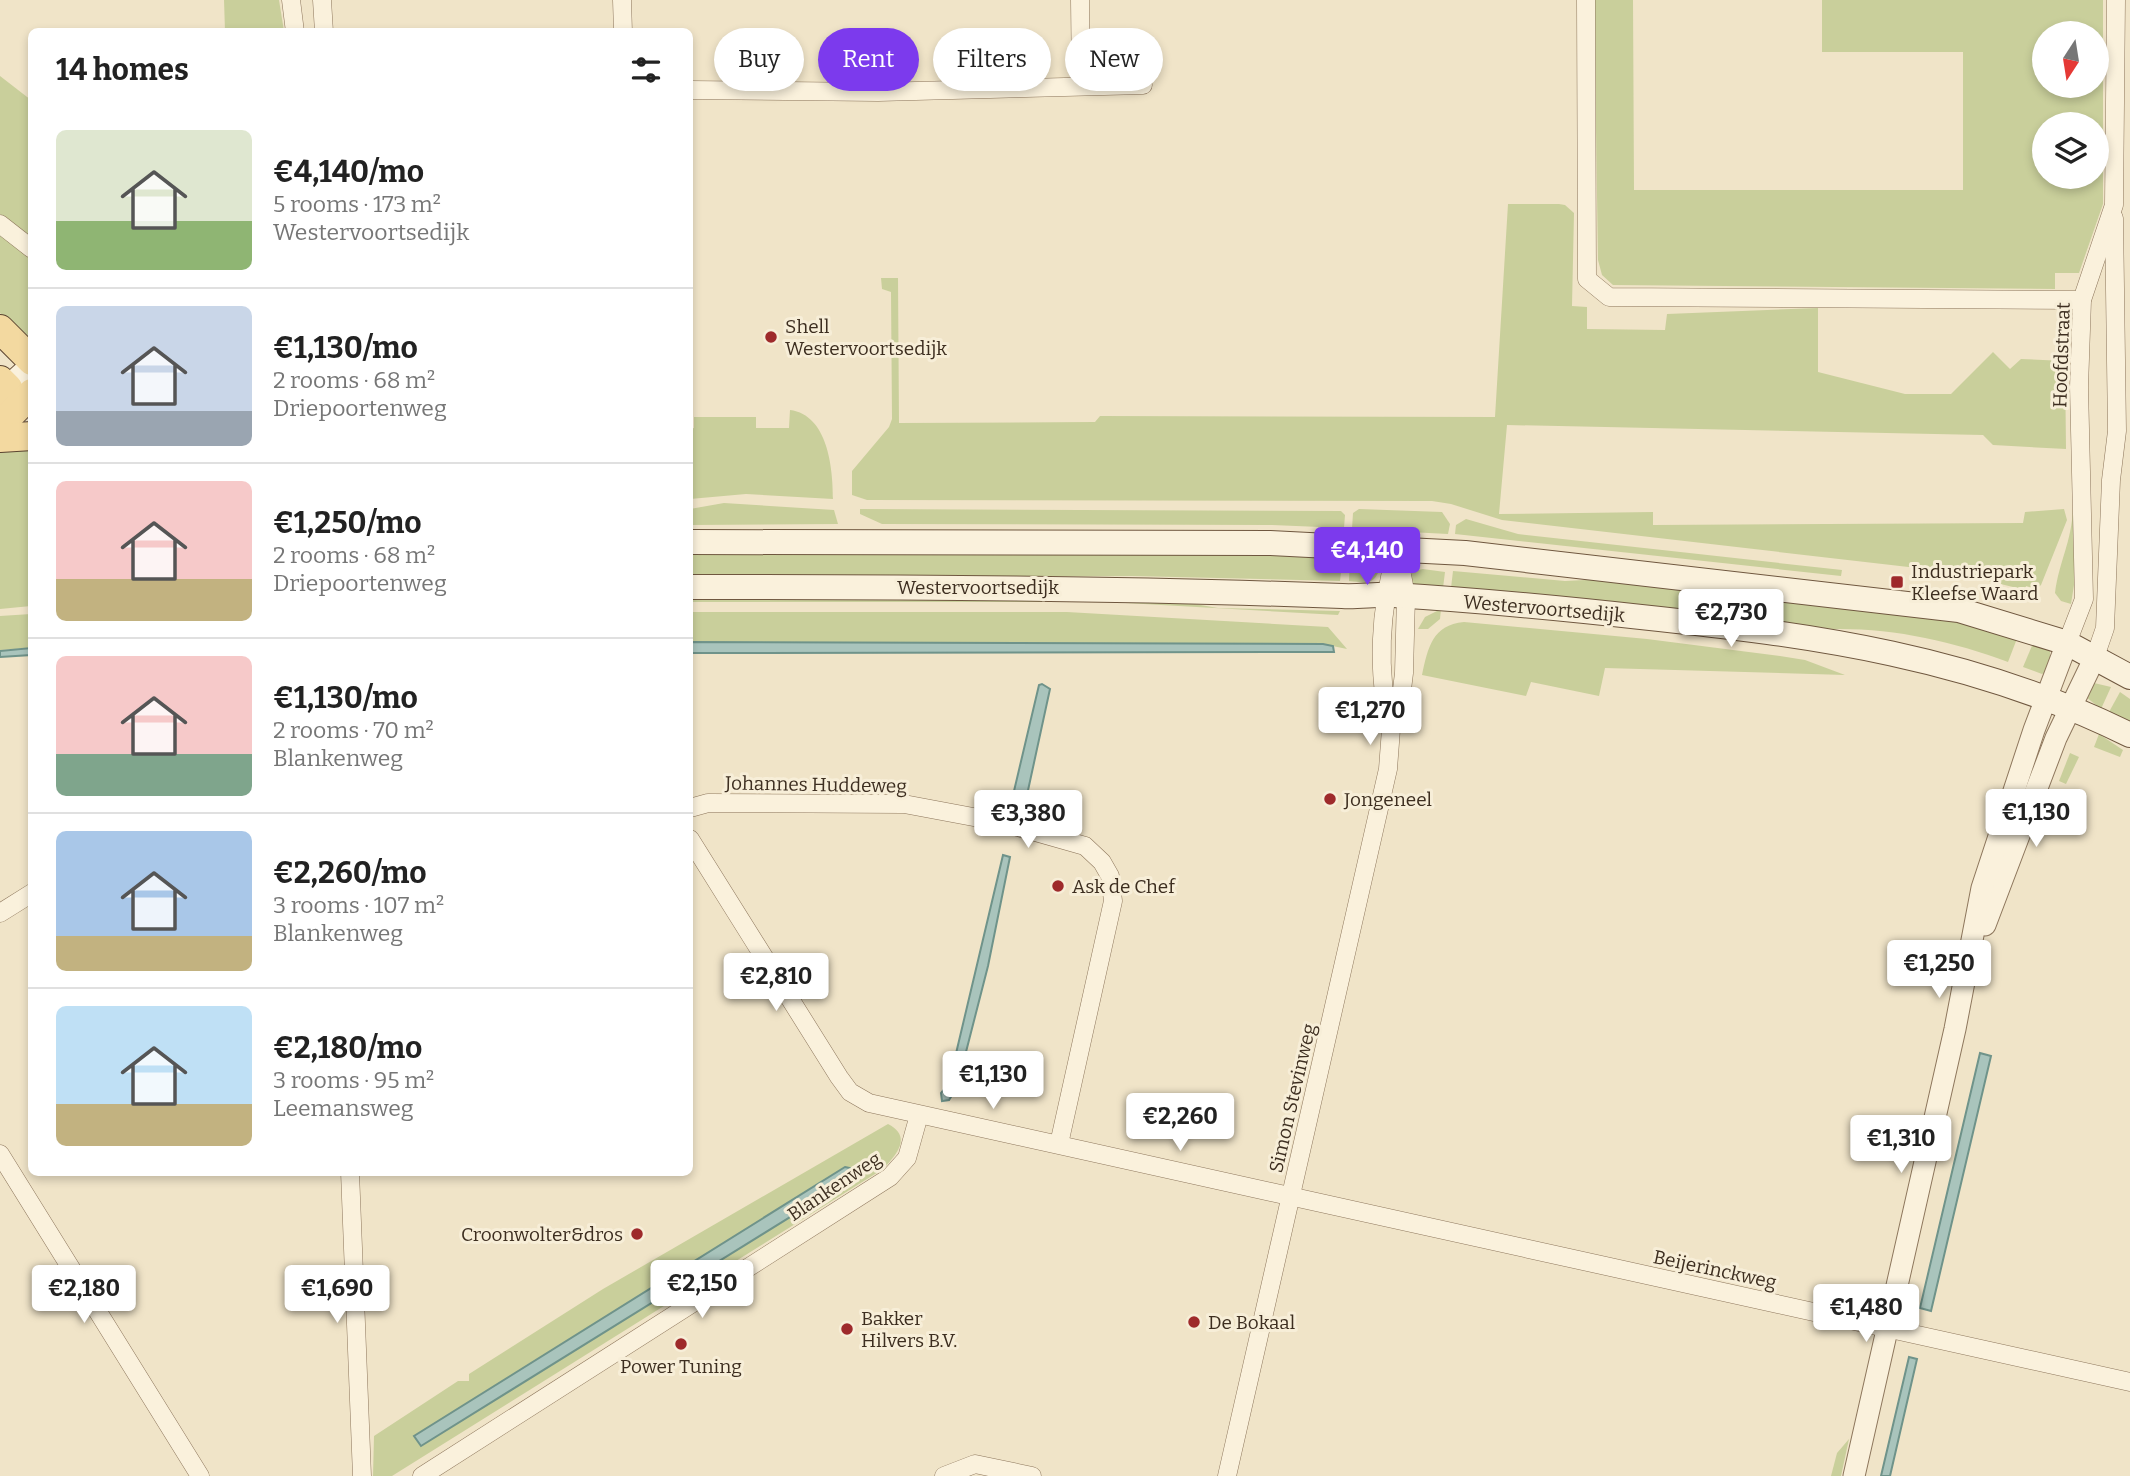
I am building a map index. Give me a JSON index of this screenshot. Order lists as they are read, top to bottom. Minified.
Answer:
{"streets":{"main road":["Westervoortsedijk"],"street":["Hoofdstraat","Johannes Huddeweg","Simon Stevinweg","Blankenweg","Beijerinckweg"]},"crossings":[["Westervoortsedijk","Simon Stevinweg"],["Simon Stevinweg","Beijerinckweg"]],"places":{"other":["Shell Westervoortsedijk","Jongeneel","Ask de Chef","Croonwolter&dros","De Bokaal","Bakker Hilvers B.V.","Power Tuning"],"transit":["Industriepark Kleefse Waard"]},"north":"bottom","page":{"chip":["Buy","Rent","Filters","New"],"heading":"14 homes","list":[{"name":"€4,140/mo","note":"5 rooms · 173 m² · Westervoortsedijk"},{"name":"€1,130/mo","note":"2 rooms · 68 m² · Driepoortenweg"},{"name":"€1,250/mo","note":"2 rooms · 68 m² · Driepoortenweg"},{"name":"€1,130/mo","note":"2 rooms · 70 m² · Blankenweg"},{"name":"€2,260/mo","note":"3 rooms · 107 m² · Blankenweg"},{"name":"€2,180/mo","note":"3 rooms · 95 m² · Leemansweg"}],"price":["€4,140","€2,730","€1,270","€1,130","€3,380","€1,250","€2,810","€1,130","€2,260","€1,310","€2,150","€2,180","€1,690","€1,480"]}}
